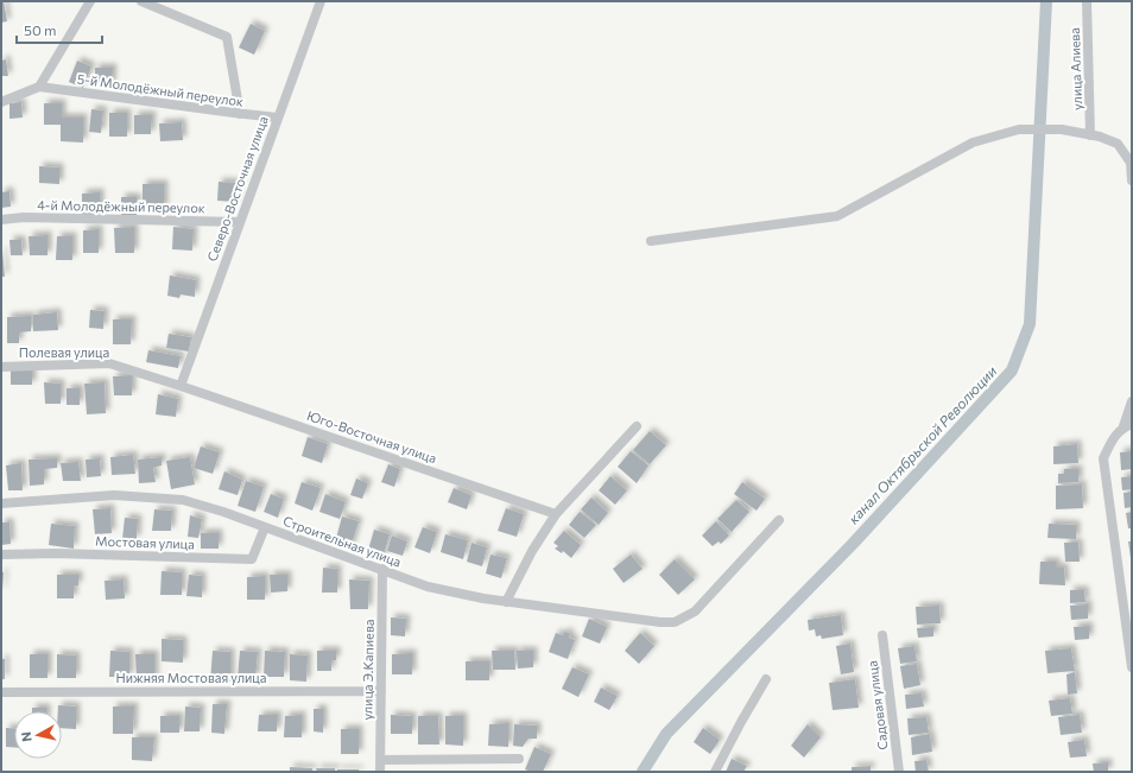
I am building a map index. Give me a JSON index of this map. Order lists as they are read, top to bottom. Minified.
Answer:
{"streets":{"street":["улица Алиева","5-й Молодёжный переулок","Северо-Восточная улица","4-й Молодёжный переулок","Полевая улица","Юго-Восточная улица","Строительная улица","Мостовая улица","улица Э.Капиева","Нижняя Мостовая улица","Садовая улица"]},"crossings":[["5-й Молодёжный переулок","Северо-Восточная улица"],["Северо-Восточная улица","4-й Молодёжный переулок"],["Северо-Восточная улица","Полевая улица"],["Северо-Восточная улица","Юго-Восточная улица"],["Полевая улица","Юго-Восточная улица"],["Строительная улица","Мостовая улица"],["Строительная улица","улица Э.Капиева"],["улица Э.Капиева","Нижняя Мостовая улица"]],"water":["канал Октябрьской Революции"],"scale_bar":"50 m","north":"left"}
